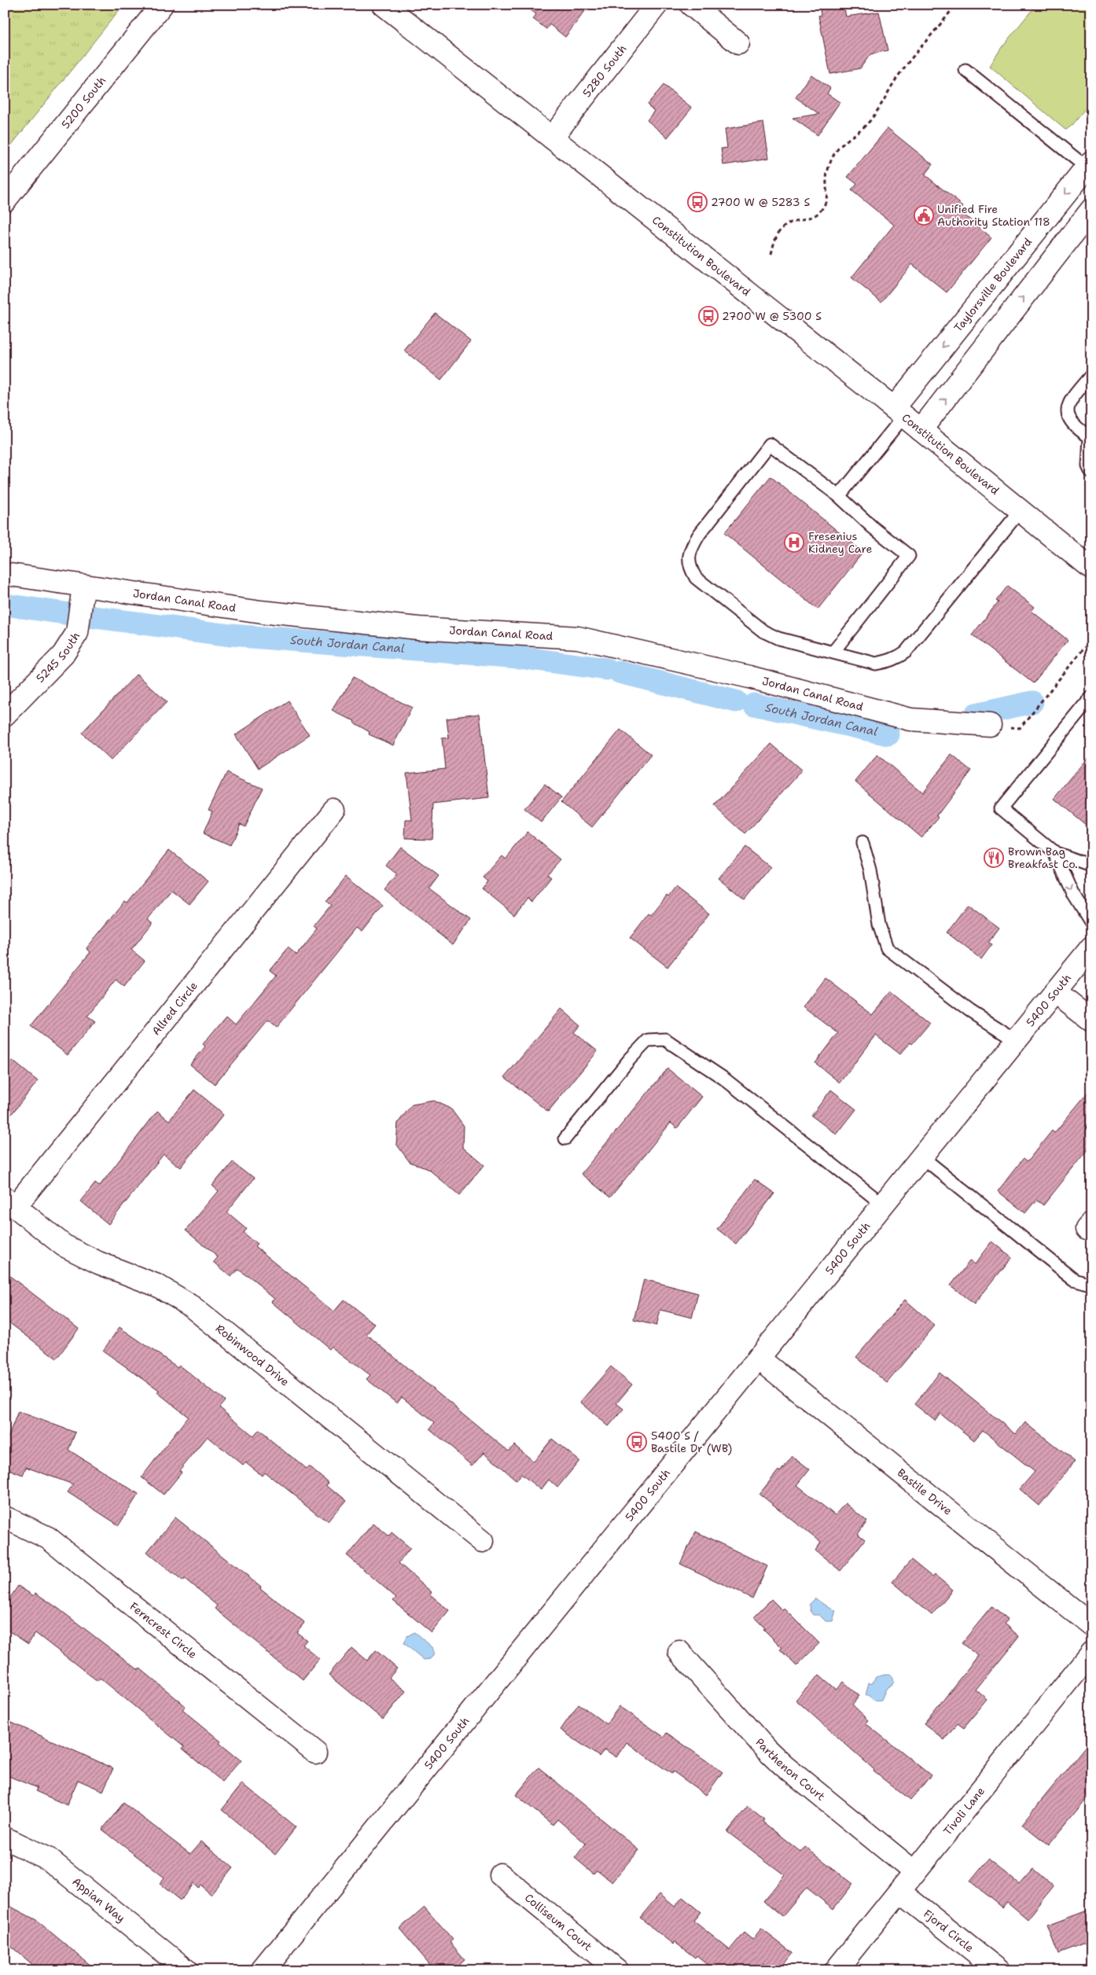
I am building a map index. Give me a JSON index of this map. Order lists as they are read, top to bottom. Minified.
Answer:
{"streets":{"street":["5280 South","5200 South","Constitution Boulevard","Taylorsville Boulevard","Jordan Canal Road","5245 South","5400 South","Allred Circle","Robinwood Drive","Bastile Drive","Ferncrest Circle","Parthenon Court","Tivoli Lane","Appian Way","Colliseum Court","Fjord Circle"]},"crossings":[["5280 South","Constitution Boulevard"],["Constitution Boulevard","Taylorsville Boulevard"],["Jordan Canal Road","5245 South"],["5400 South","Bastile Drive"],["Allred Circle","Robinwood Drive"],["Parthenon Court","Tivoli Lane"],["Tivoli Lane","Fjord Circle"]],"water":["South Jordan Canal"],"places":{"bus stop":["2700 W @ 5283 S","2700 W @ 5300 S","5400 S / Bastile Dr (WB)"],"public building":["Unified Fire Authority Station 118"],"hospital":["Fresenius Kidney Care"],"restaurant":["Brown Bag Breakfast Co."]}}
